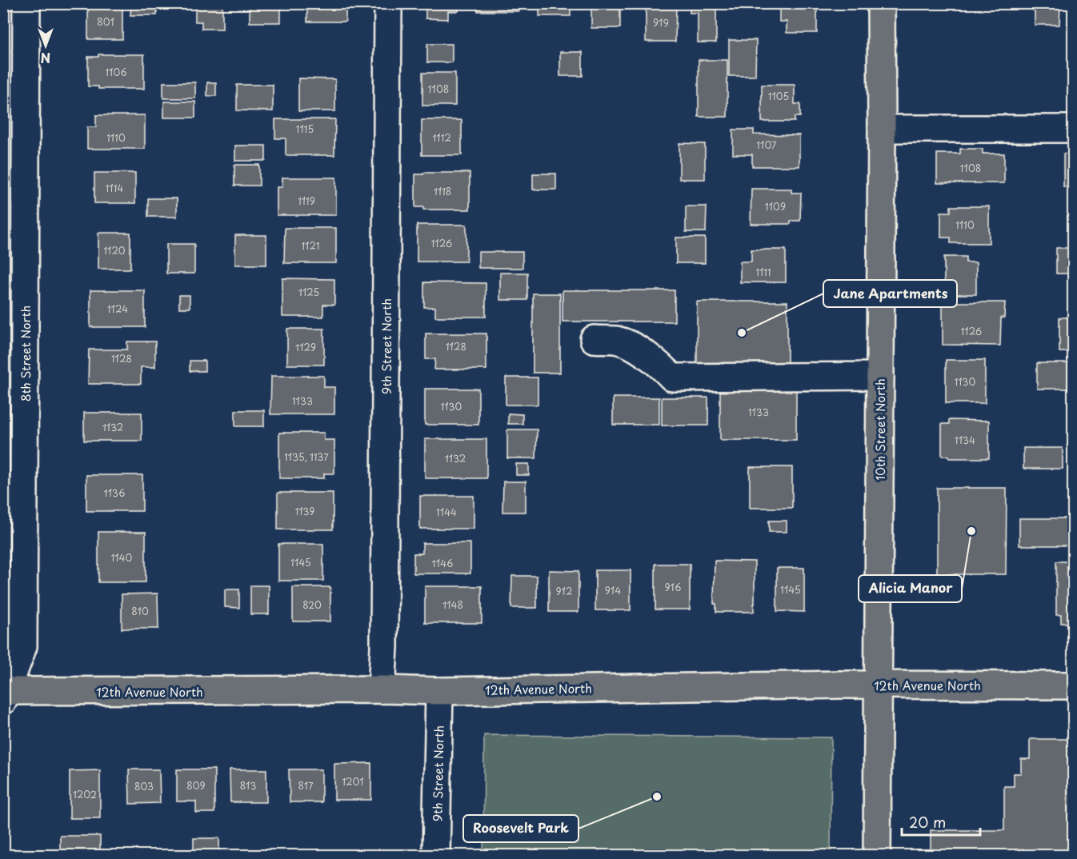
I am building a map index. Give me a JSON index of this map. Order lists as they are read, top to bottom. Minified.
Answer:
{"streets":{"main road":["10th Street North","12th Avenue North"],"street":["9th Street North","8th Street North"]},"crossings":[["9th Street North","12th Avenue North"],["8th Street North","12th Avenue North"],["10th Street North","12th Avenue North"]],"places":["Jane Apartments","Alicia Manor","Roosevelt Park"],"house_numbers":["801","919","1106","1108","1105","1115","1110","1112","1107","1108","1114","1118","1119","1109","1110","1126","1121","1120","1111","1125","1124","1126","1128","1129","1128","1130","1133","1130","1133","1132","1134","1135, 1137","1132","1136","1139","1144","1140","1145","1146","916","1145","914","912","820","1148","810","1201","809","813","817","803","1202"],"scale_bar":"20 m","north":"bottom"}
